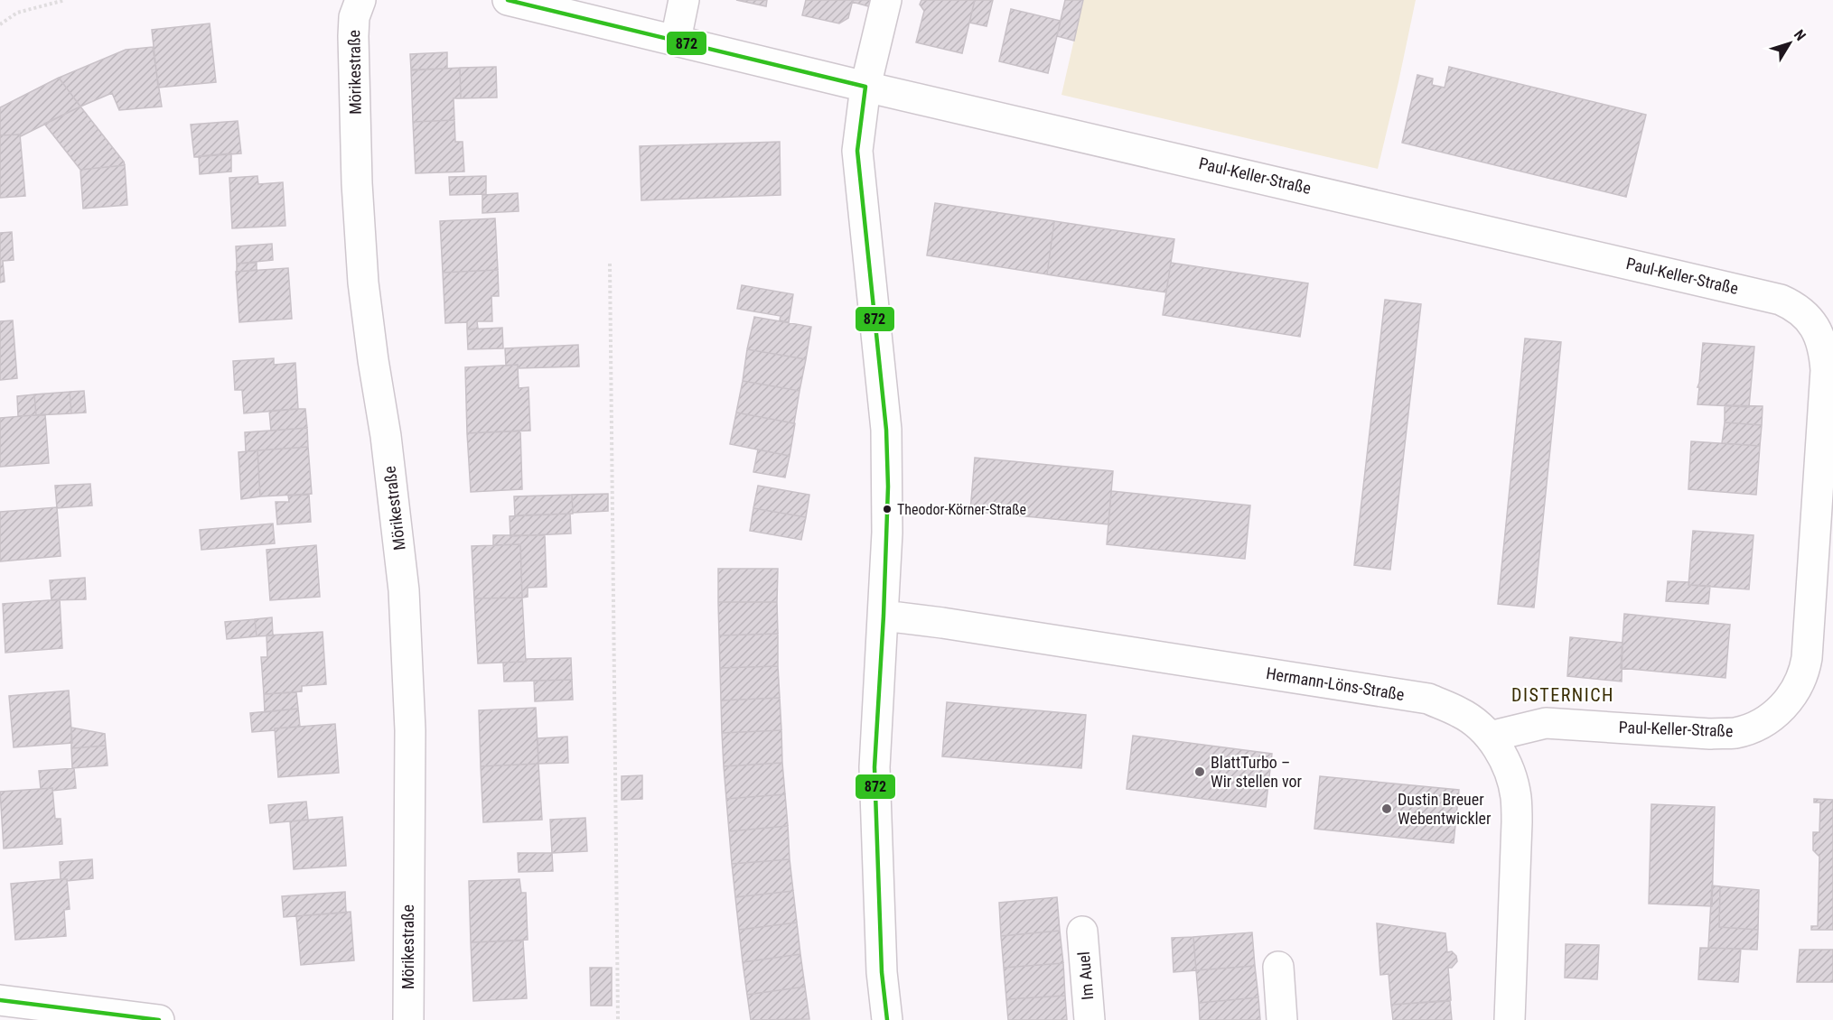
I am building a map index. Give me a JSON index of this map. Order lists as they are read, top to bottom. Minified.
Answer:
{"streets":{"street":["Mörikestraße","Paul-Keller-Straße","Hermann-Löns-Straße","Im Auel"]},"crossings":[["Paul-Keller-Straße","Hermann-Löns-Straße"]],"districts":["DISTERNICH"],"places":["Theodor-Körner-Straße","BlattTurbo – Wir stellen vor","Dustin Breuer Webentwickler"],"lines":["transit line 872"],"north":"top right"}
